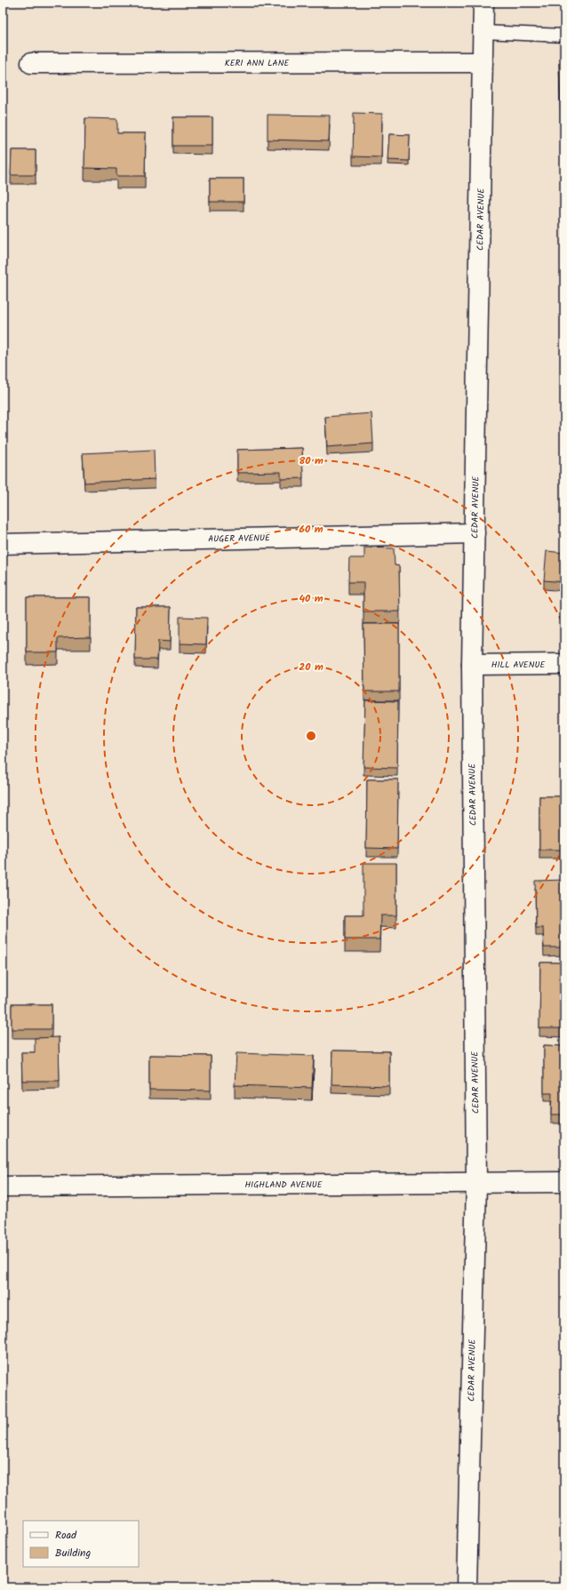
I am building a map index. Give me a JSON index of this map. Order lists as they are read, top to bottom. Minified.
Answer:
{"streets":{"street":["KERI ANN LANE","CEDAR AVENUE","AUGER AVENUE","HILL AVENUE","HIGHLAND AVENUE"]},"crossings":[["KERI ANN LANE","CEDAR AVENUE"],["CEDAR AVENUE","AUGER AVENUE"],["CEDAR AVENUE","HILL AVENUE"],["CEDAR AVENUE","HIGHLAND AVENUE"]],"legend":["Road","Building"],"rings":["80 m","60 m","40 m","20 m"]}
